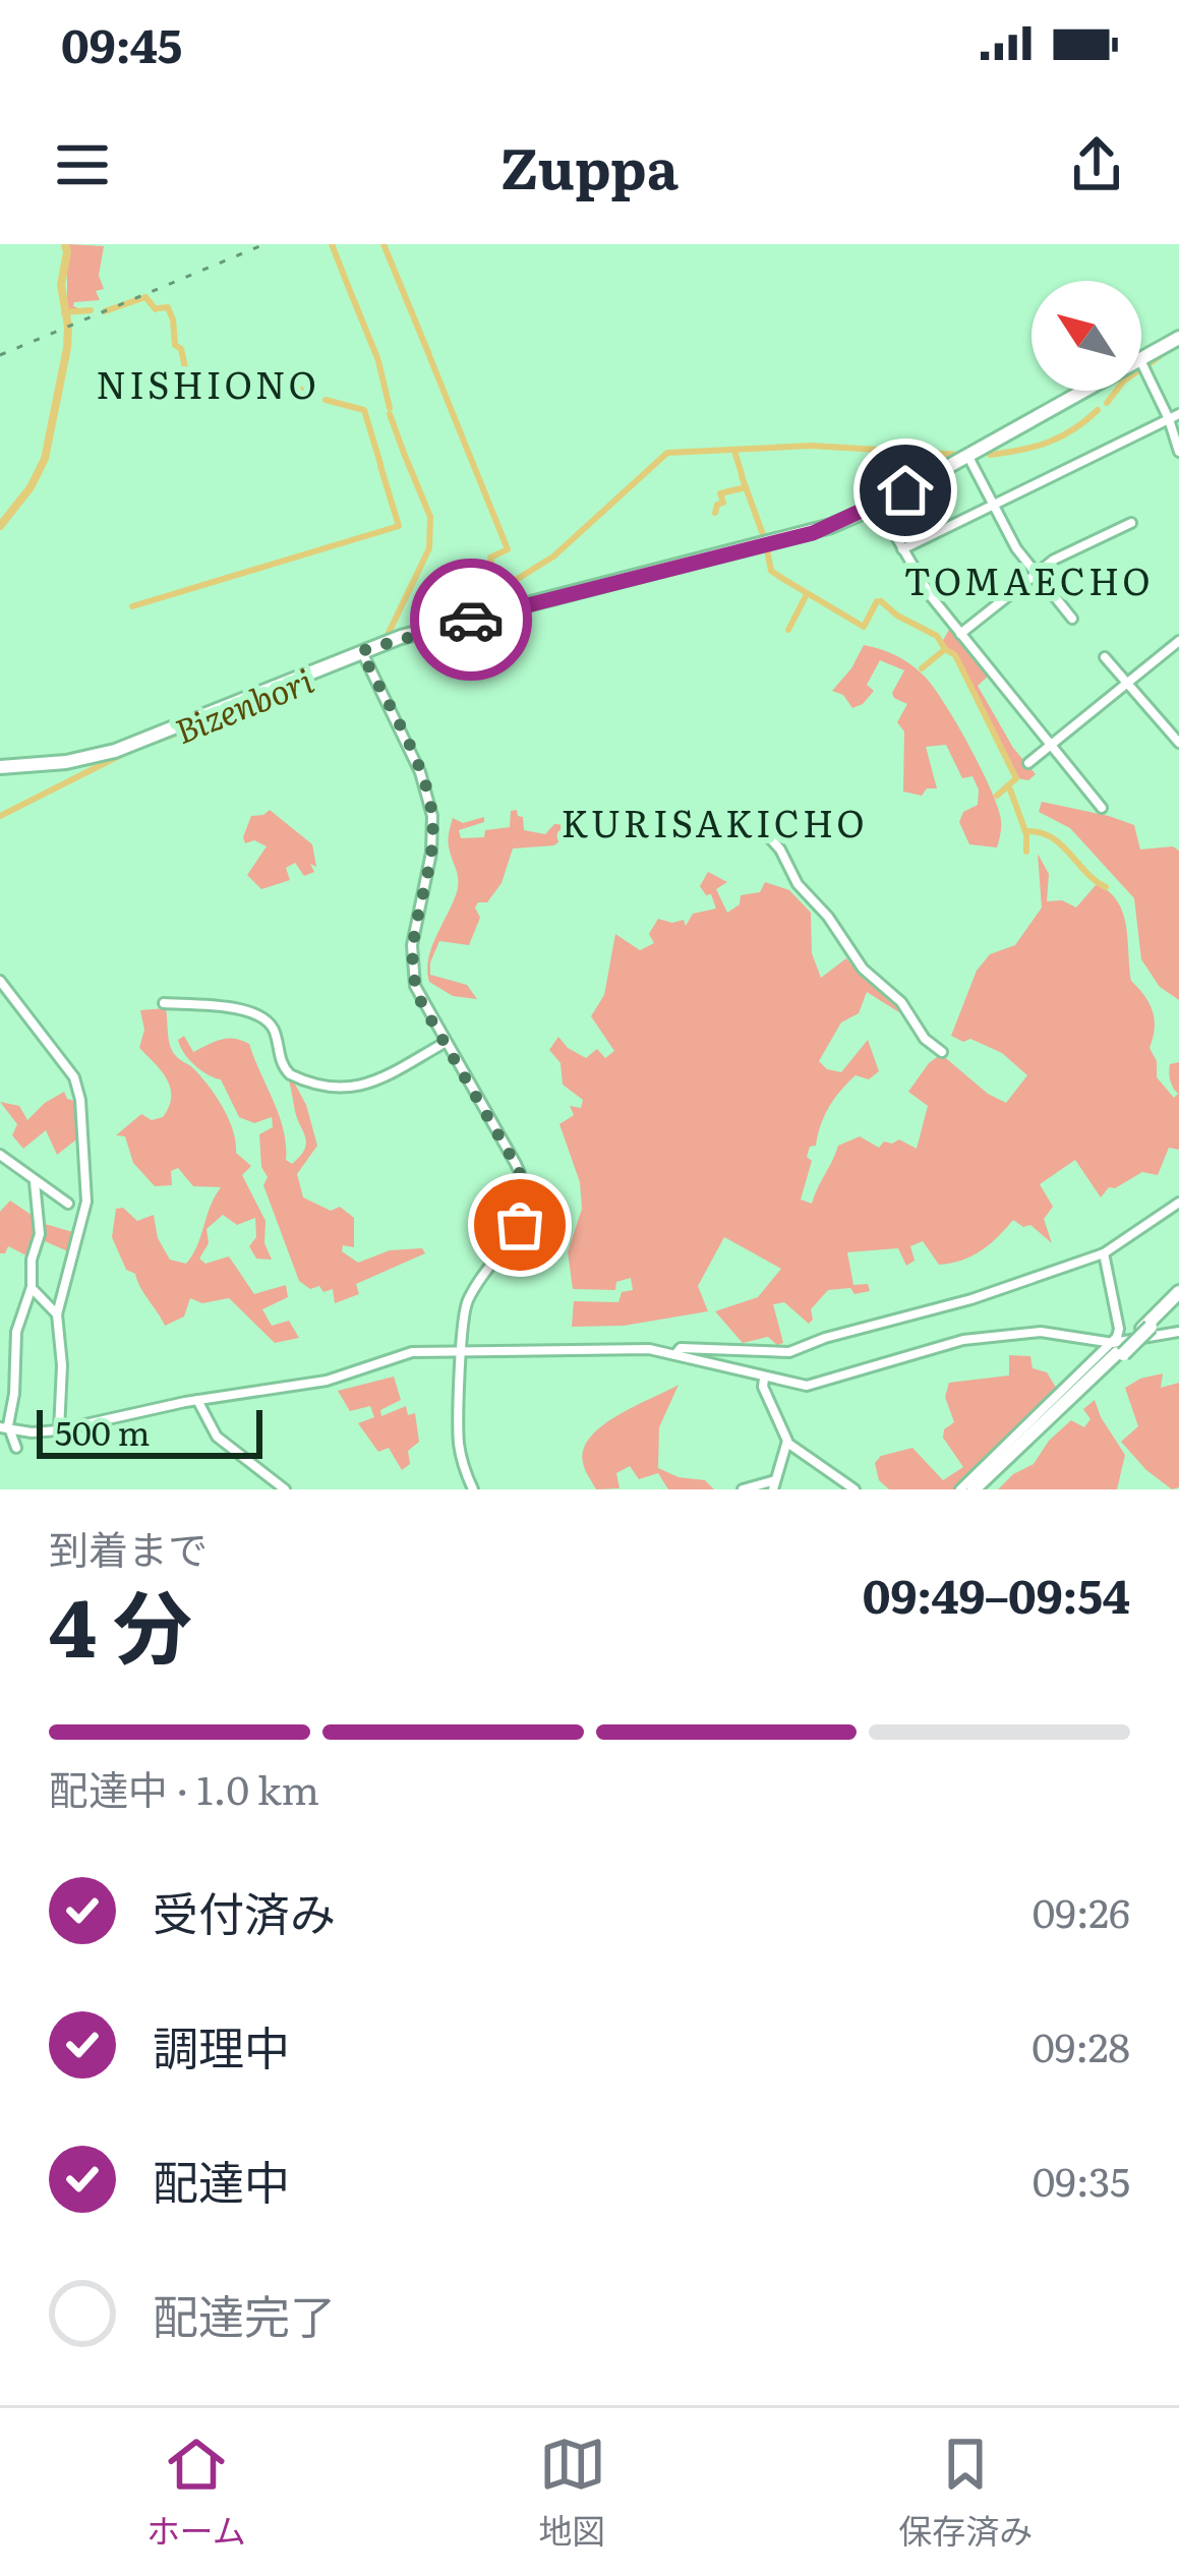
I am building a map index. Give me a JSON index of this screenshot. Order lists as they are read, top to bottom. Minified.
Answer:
{"districts":["NISHIONO","TOMAECHO","KURISAKICHO"],"water":["Bizenbori"],"scale_bar":"500 m","north":"top left","page":{"status":"09:45","header":"Zuppa","scale":"500 m","heading":["4 分","到着まで","09:49–09:54"],"bar":"配達中 · 1.0 km","list":[["受付済み","09:26"],["調理中","09:28"],["配達中","09:35"],"配達完了"],"tabs":["ホーム","地図","保存済み"]}}
